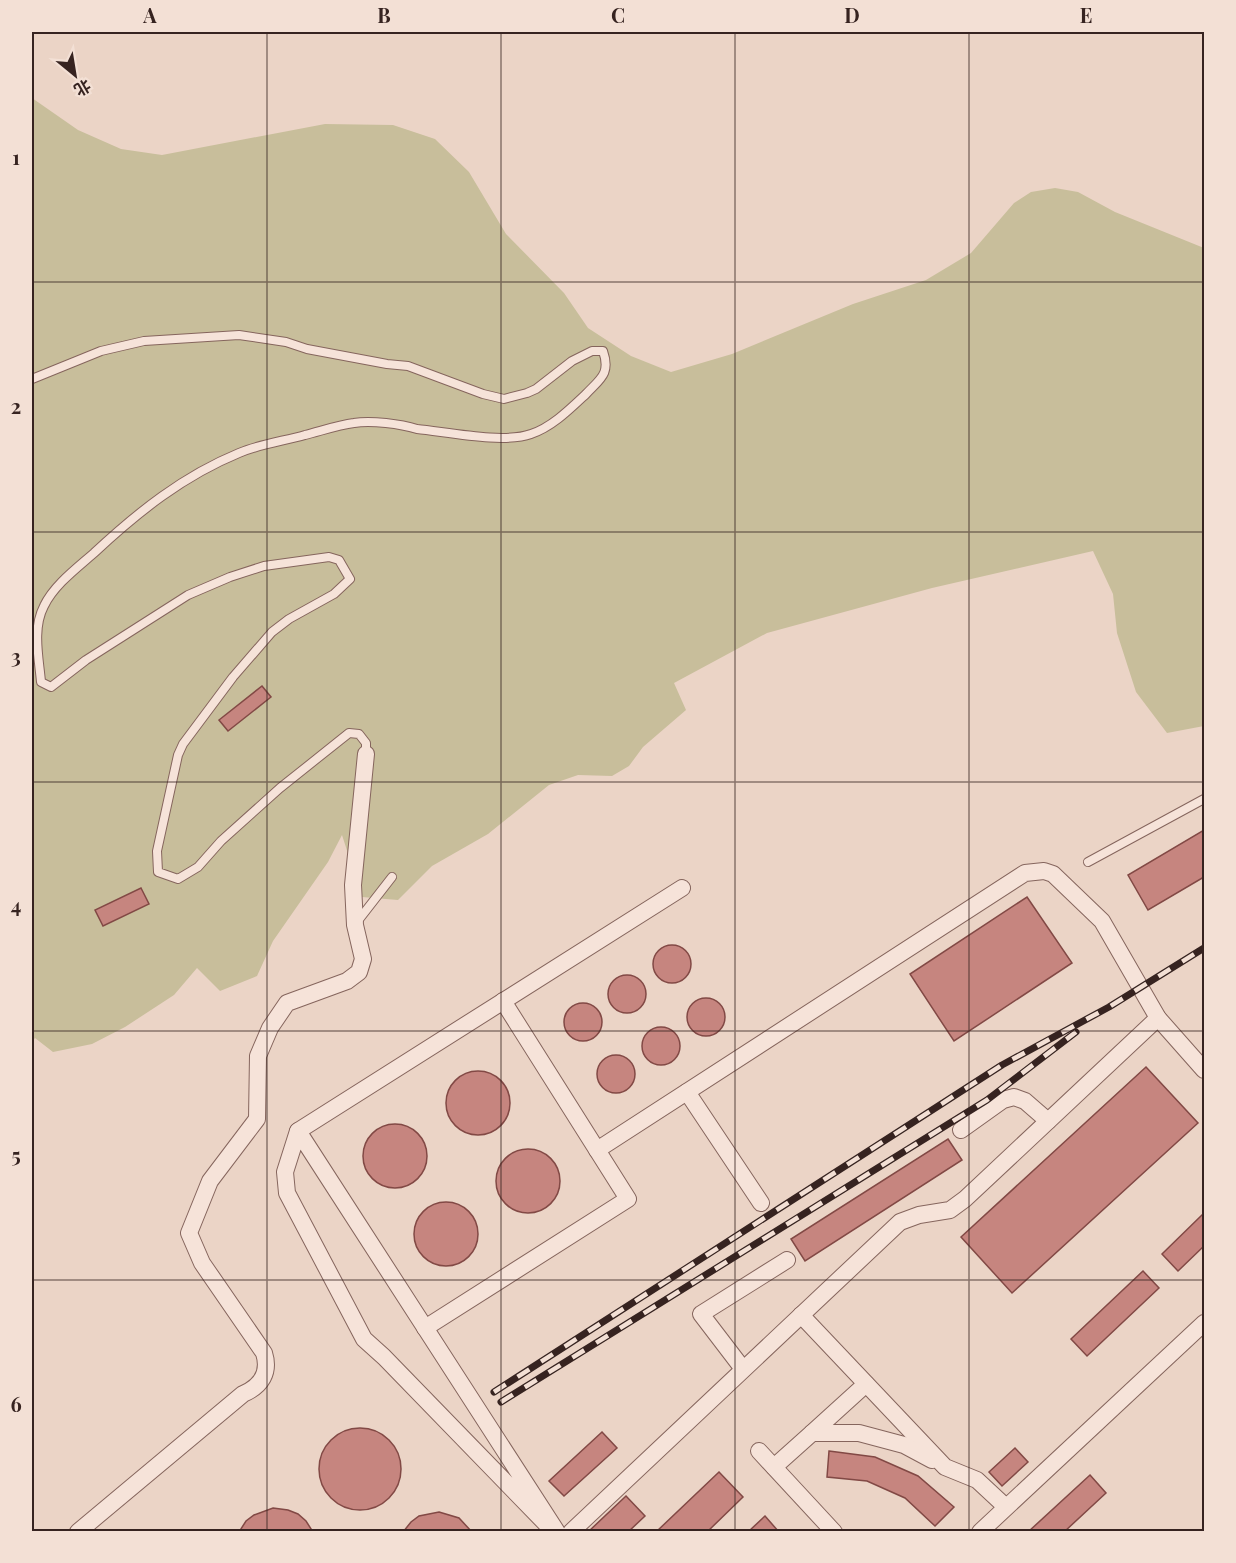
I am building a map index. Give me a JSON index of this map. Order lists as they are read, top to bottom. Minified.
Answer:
{"north":"bottom right","grid":{"columns":["A","B","C","D","E"],"rows":["1","2","3","4","5","6"]}}
